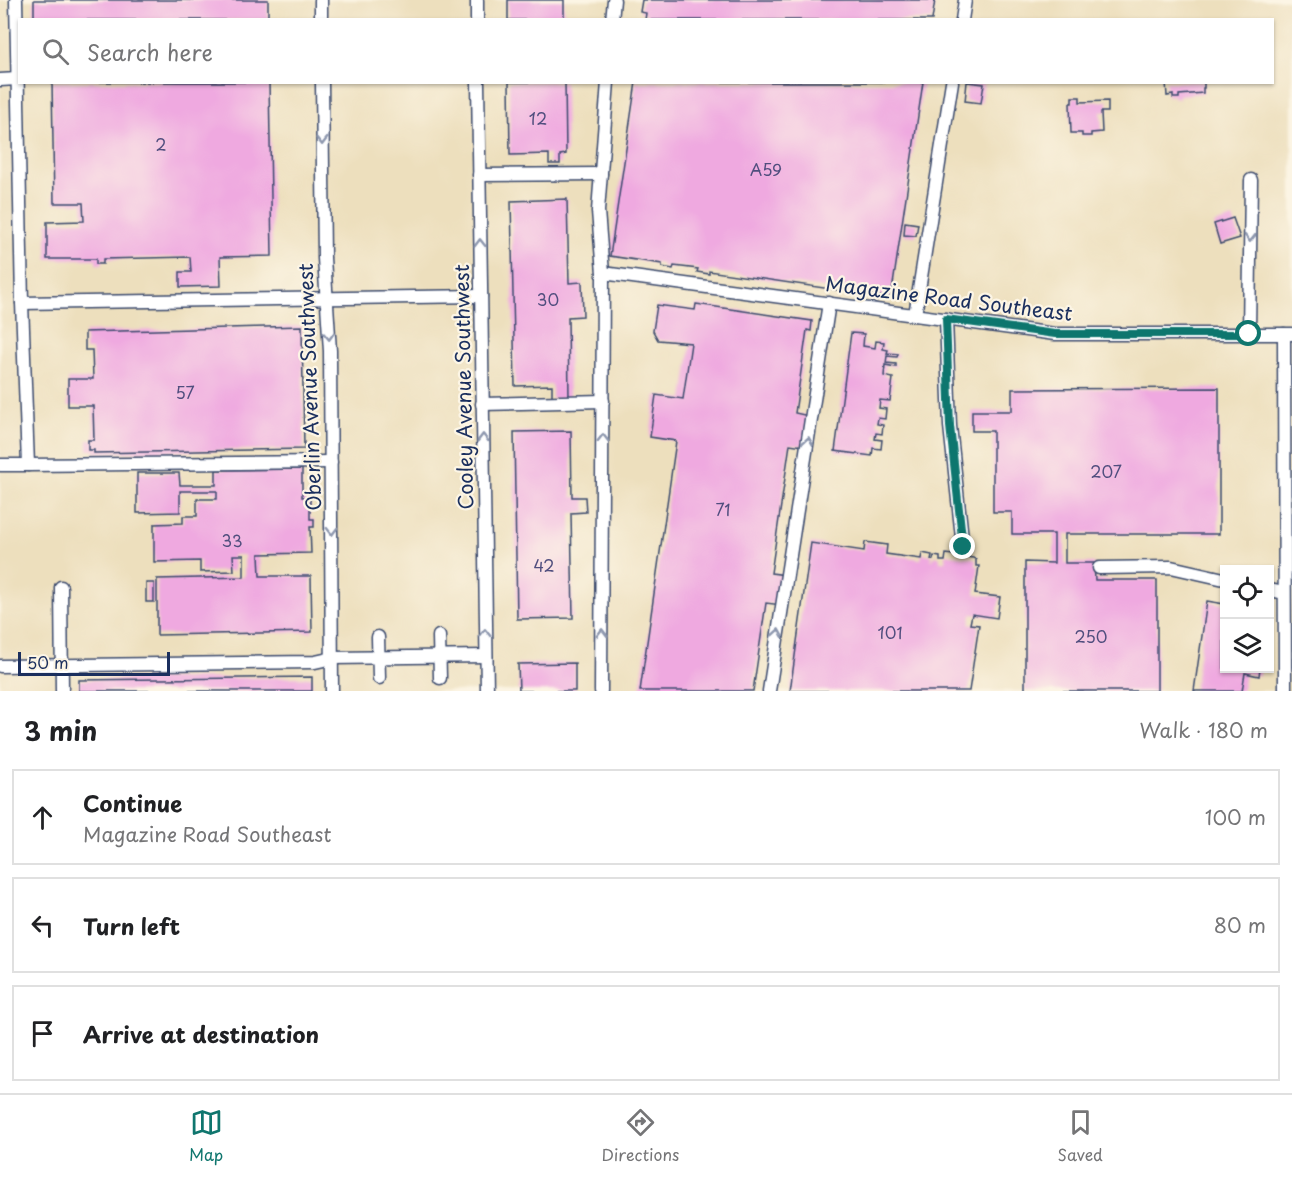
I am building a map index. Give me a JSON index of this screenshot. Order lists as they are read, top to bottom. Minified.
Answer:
{"streets":{"lane":["Magazine Road Southeast","Oberlin Avenue Southwest","Cooley Avenue Southwest"]},"one_way":["Oberlin Avenue Southwest","Cooley Avenue Southwest"],"house_numbers":["12","2","A59","30","57","207","71","33","42","101","250"],"scale_bar":"50 m","page":{"search":"Search here","scale":"50 m","heading":["3 min","Walk · 180 m"],"list":[["Continue","Magazine Road Southeast","100 m"],["Turn left","80 m"],"Arrive at destination"],"nav":["Map","Directions","Saved"]}}
